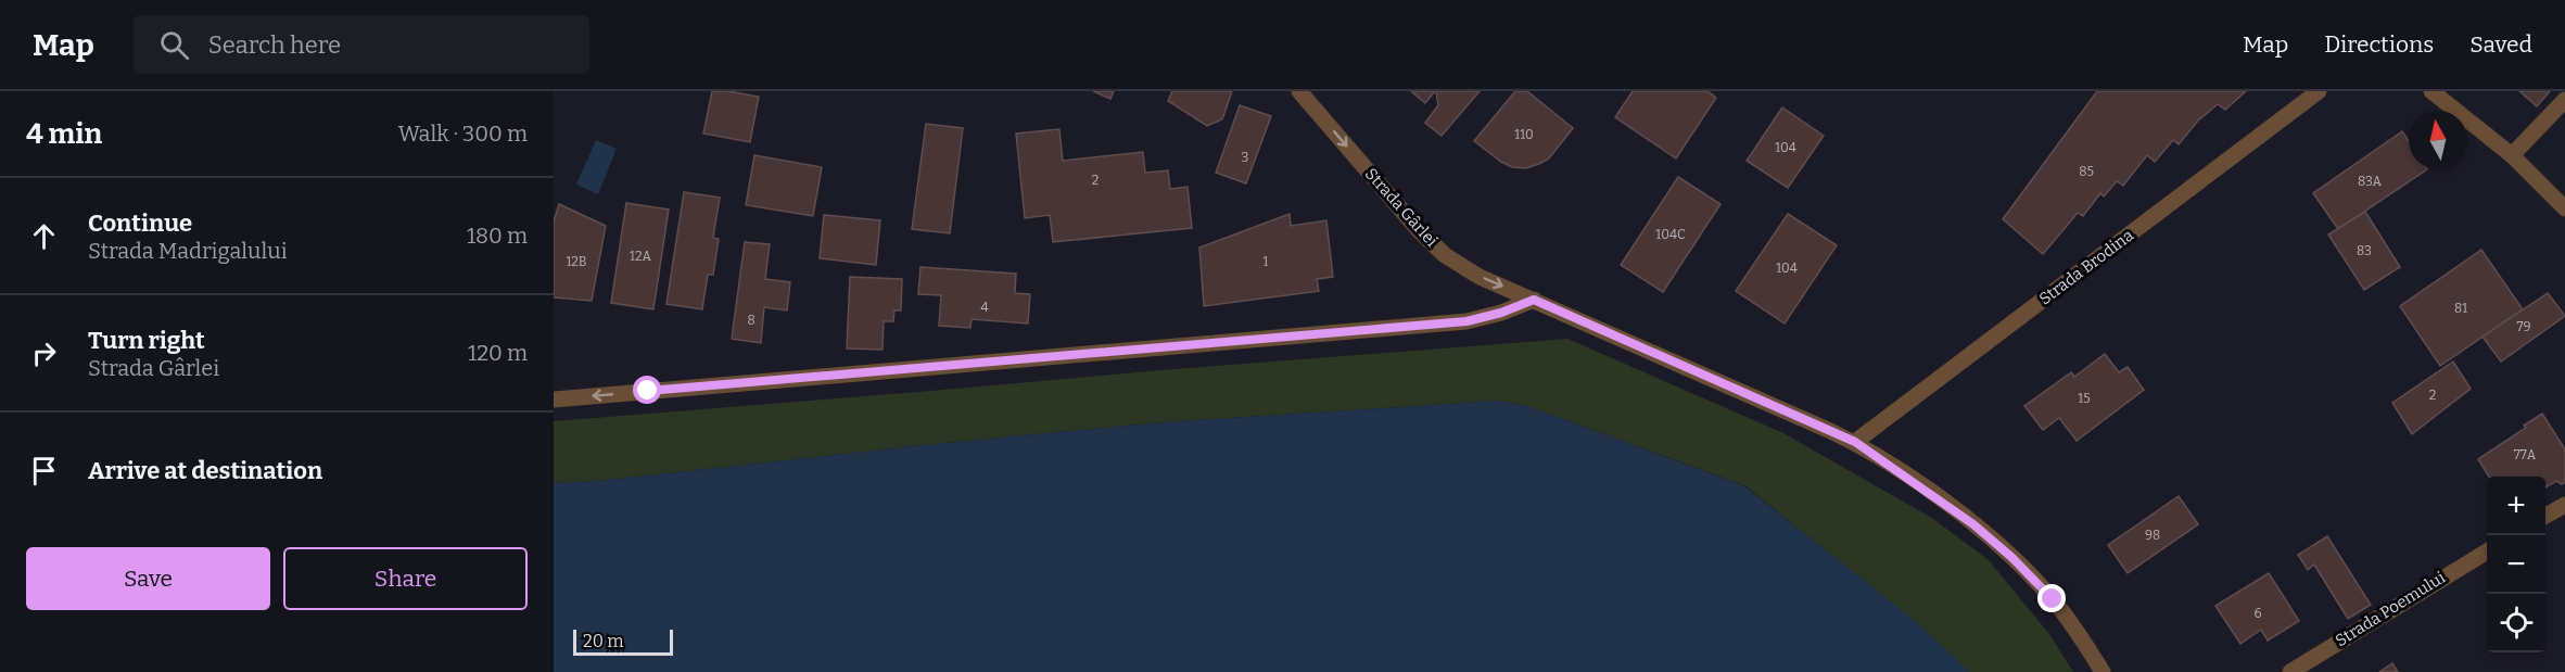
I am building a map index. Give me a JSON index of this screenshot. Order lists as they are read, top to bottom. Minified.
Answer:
{"streets":{"street":["Strada Gârlei","Strada Brodina","Strada Poemului"]},"crossings":[["Strada Gârlei","Strada Brodina"]],"house_numbers":["110","104","3","85","2","83A","104C","83","12A","12B","1","104","4","81","8","79","2","15","77A","98","6"],"scale_bar":"20 m","north":"top","page":{"header":"Map","search":"Search here","nav":["Map","Directions","Saved"],"heading":["4 min","Walk · 300 m"],"list":[["Continue","Strada Madrigalului","180 m"],["Turn right","Strada Gârlei","120 m"],"Arrive at destination"],"map_buttons":["+","−"],"buttons":["Save","Share"],"scale":"20 m"}}
